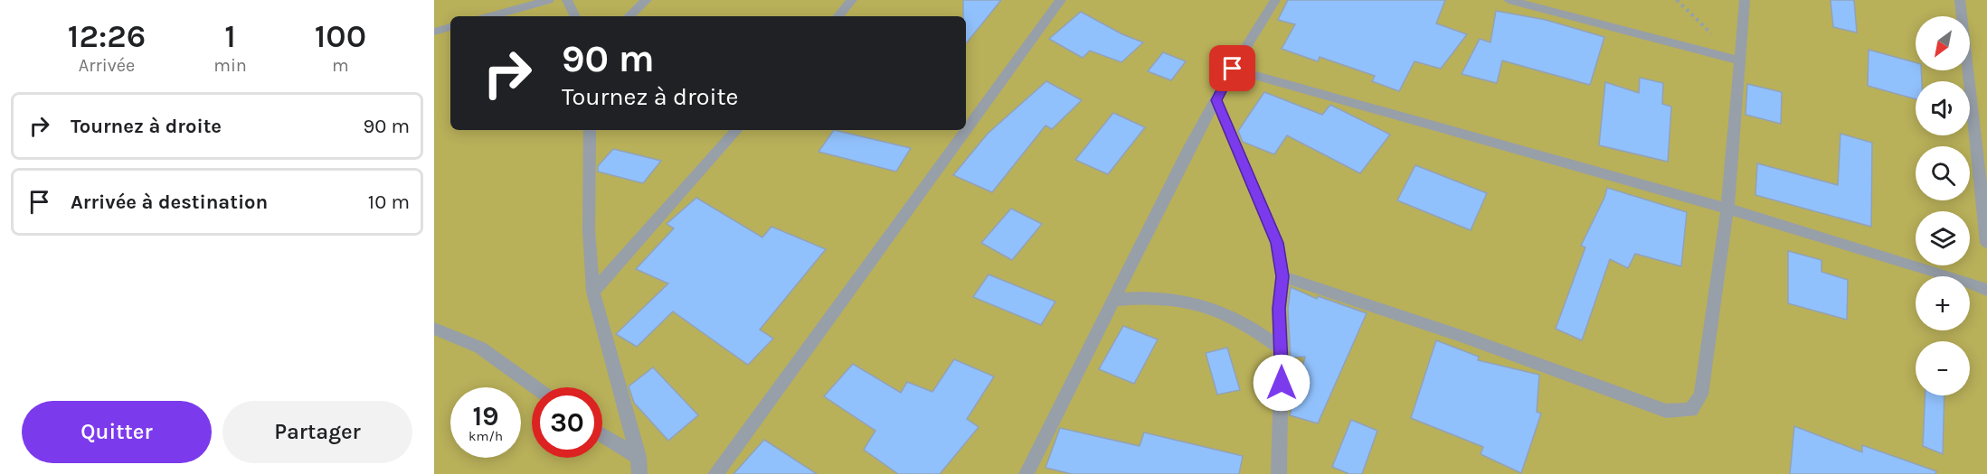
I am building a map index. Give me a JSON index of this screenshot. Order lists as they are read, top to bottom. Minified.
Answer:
{"north":"bottom left","page":{"eta":["12:26","Arrivée","1","min","100","m"],"map_buttons":["+","−"],"turn":["90 m","Tournez à droite"],"list":[{"name":"Tournez à droite","value":"90 m"},{"name":"Arrivée à destination","value":"10 m"}],"speed":"19 km/h","limit":"30","buttons":["Quitter","Partager"]}}
